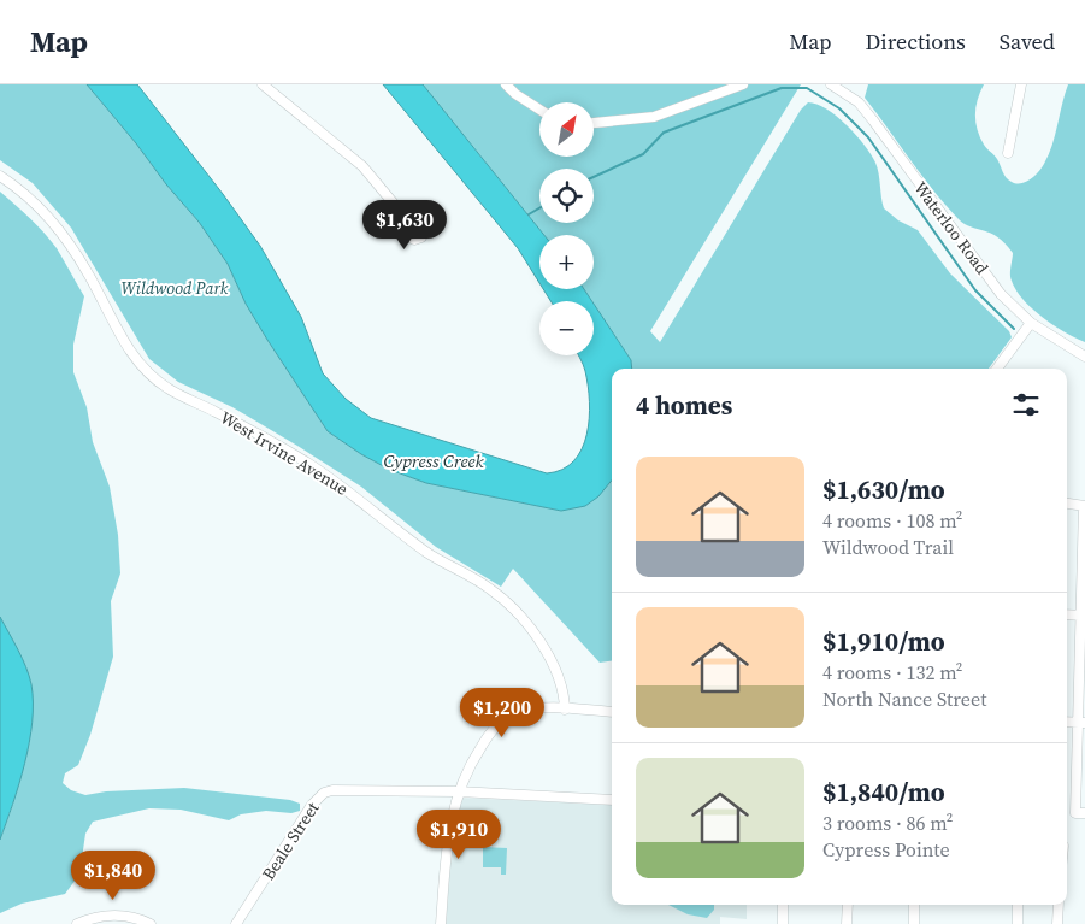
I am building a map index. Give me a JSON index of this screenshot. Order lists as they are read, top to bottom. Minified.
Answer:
{"streets":{"street":["Waterloo Road","West Irvine Avenue","Beale Street"]},"water":["Cypress Creek"],"parks":["Wildwood Park"],"north":"top right","page":{"header":"Map","nav":["Map","Directions","Saved"],"map_buttons":["+","−"],"price":["$1,630","$1,200","$1,910","$1,840"],"heading":"4 homes","list":[{"name":"$1,630/mo","note":"4 rooms · 108 m² · Wildwood Trail"},{"name":"$1,910/mo","note":"4 rooms · 132 m² · North Nance Street"},{"name":"$1,840/mo","note":"3 rooms · 86 m² · Cypress Pointe"}]}}
